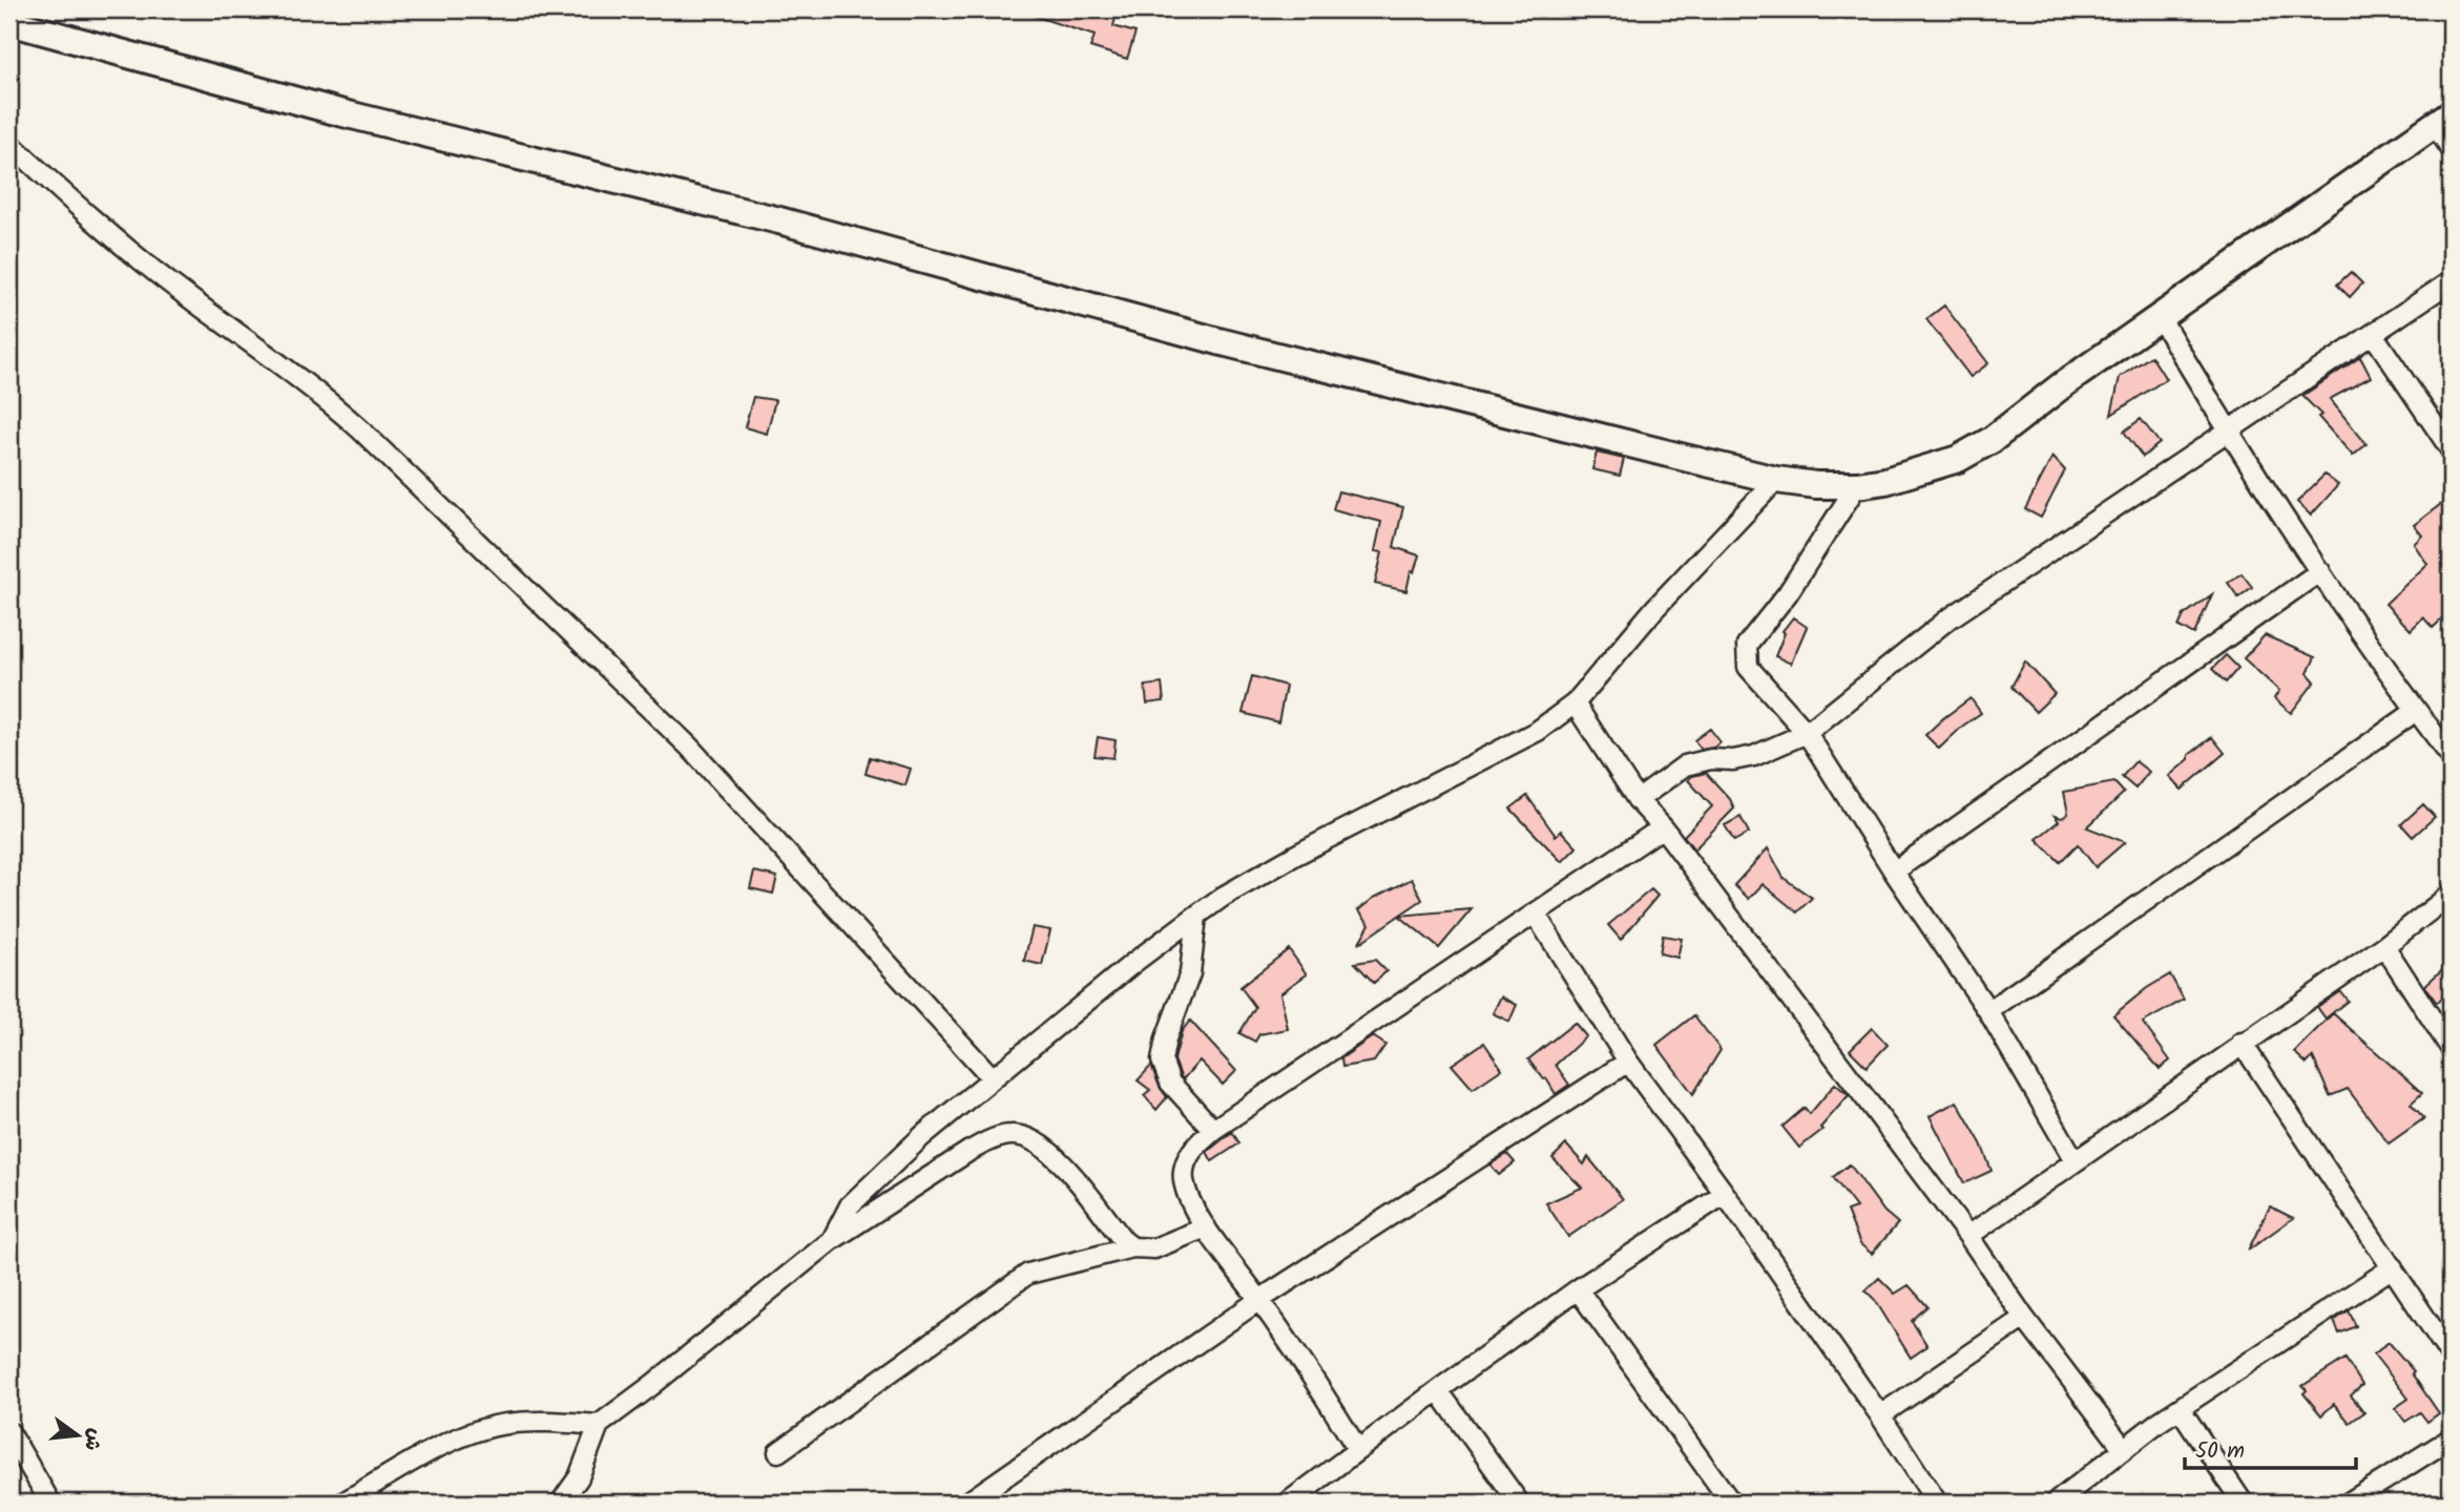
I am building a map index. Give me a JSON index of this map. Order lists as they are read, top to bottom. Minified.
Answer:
{"scale_bar":"50 m","north":"right"}
